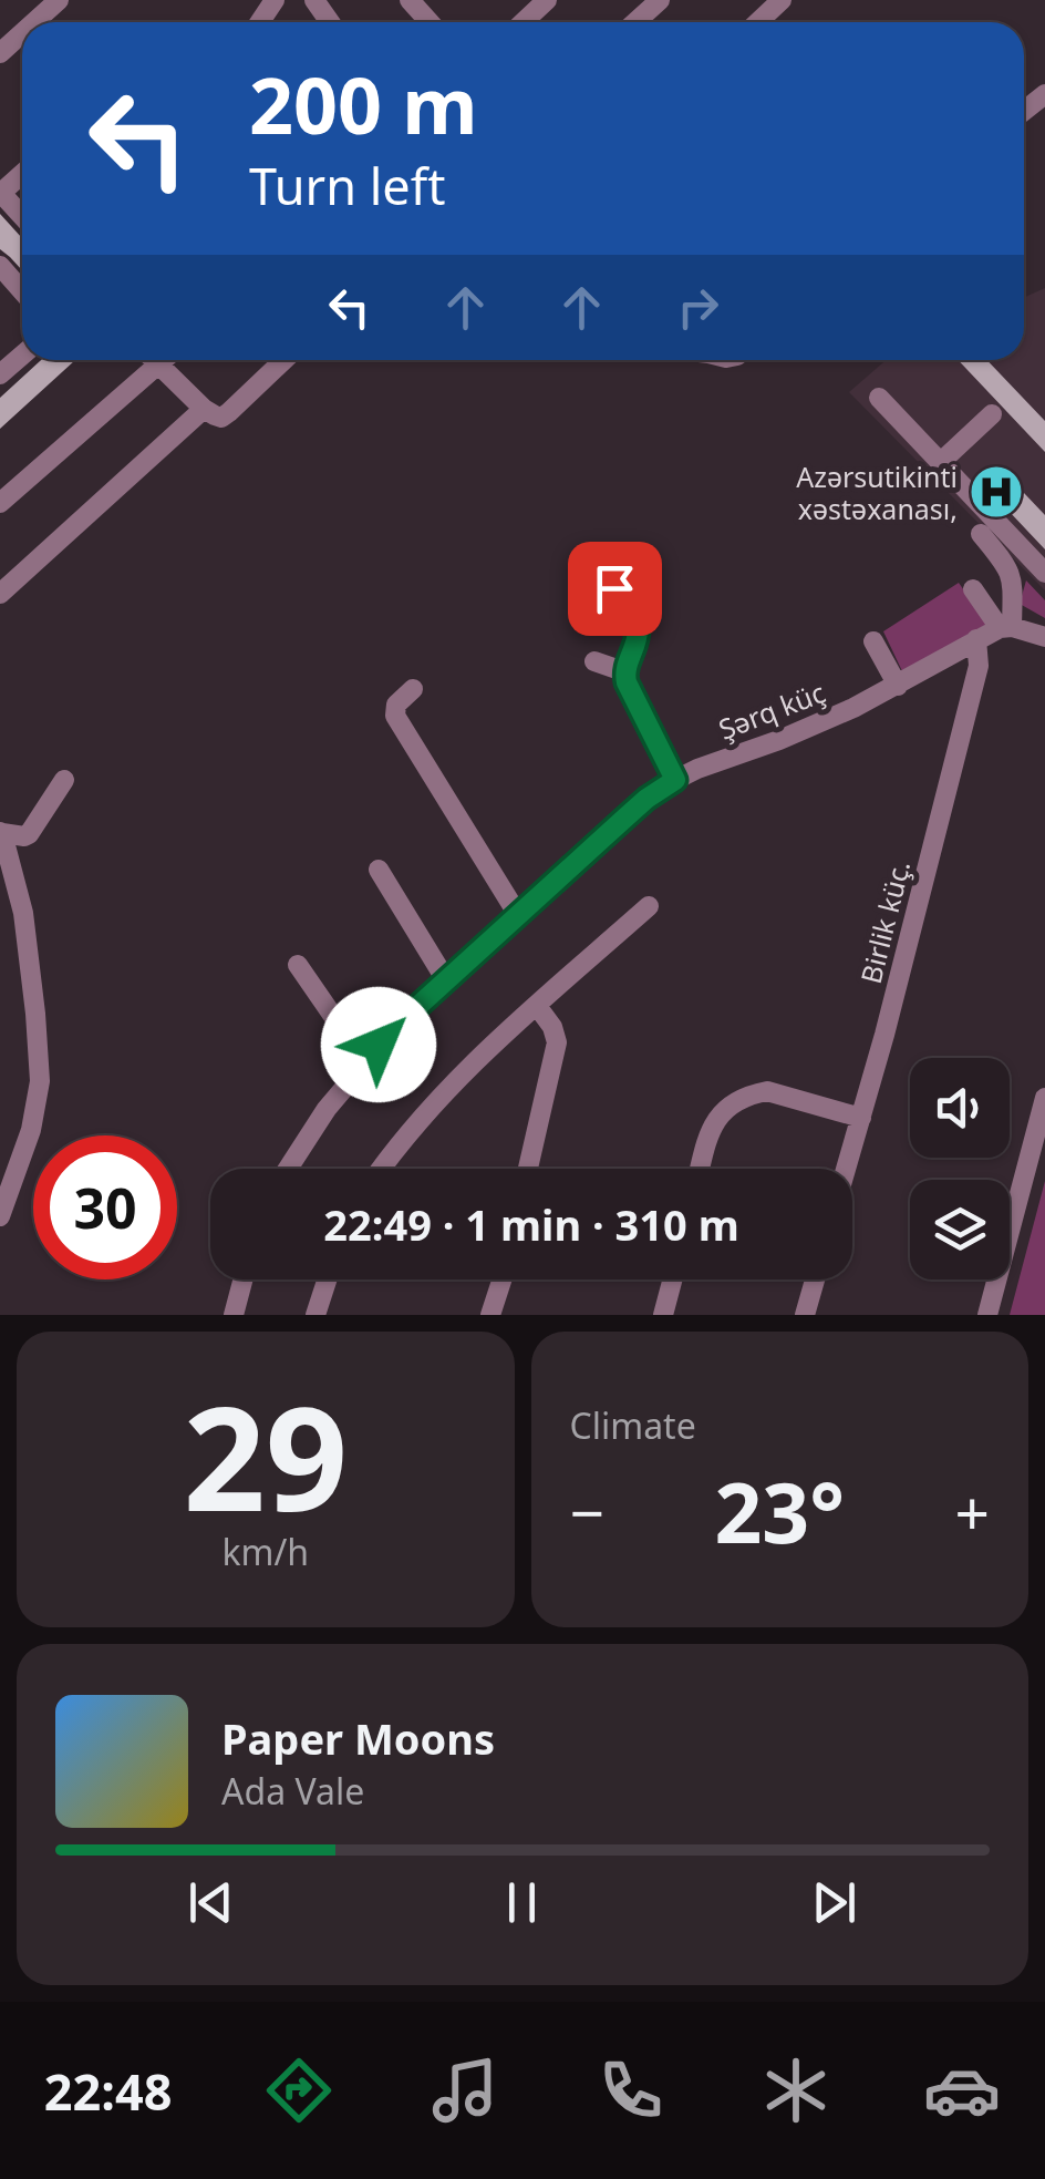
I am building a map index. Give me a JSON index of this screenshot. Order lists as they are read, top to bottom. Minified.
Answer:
{"streets":{"street":["Şərq küç","Birlik küç."]},"crossings":[["Şərq küç","Birlik küç."]],"places":{"hospital":["Azərsutikinti xəstəxanası,"]},"page":{"turn":["200 m","Turn left"],"limit":"30","trip":"22:49 · 1 min · 310 m","tile":[["29","km/h"],"Climate"],"heat":["−","23°","+"],"song":["Paper Moons","Ada Vale"],"tabs":"22:48"}}
